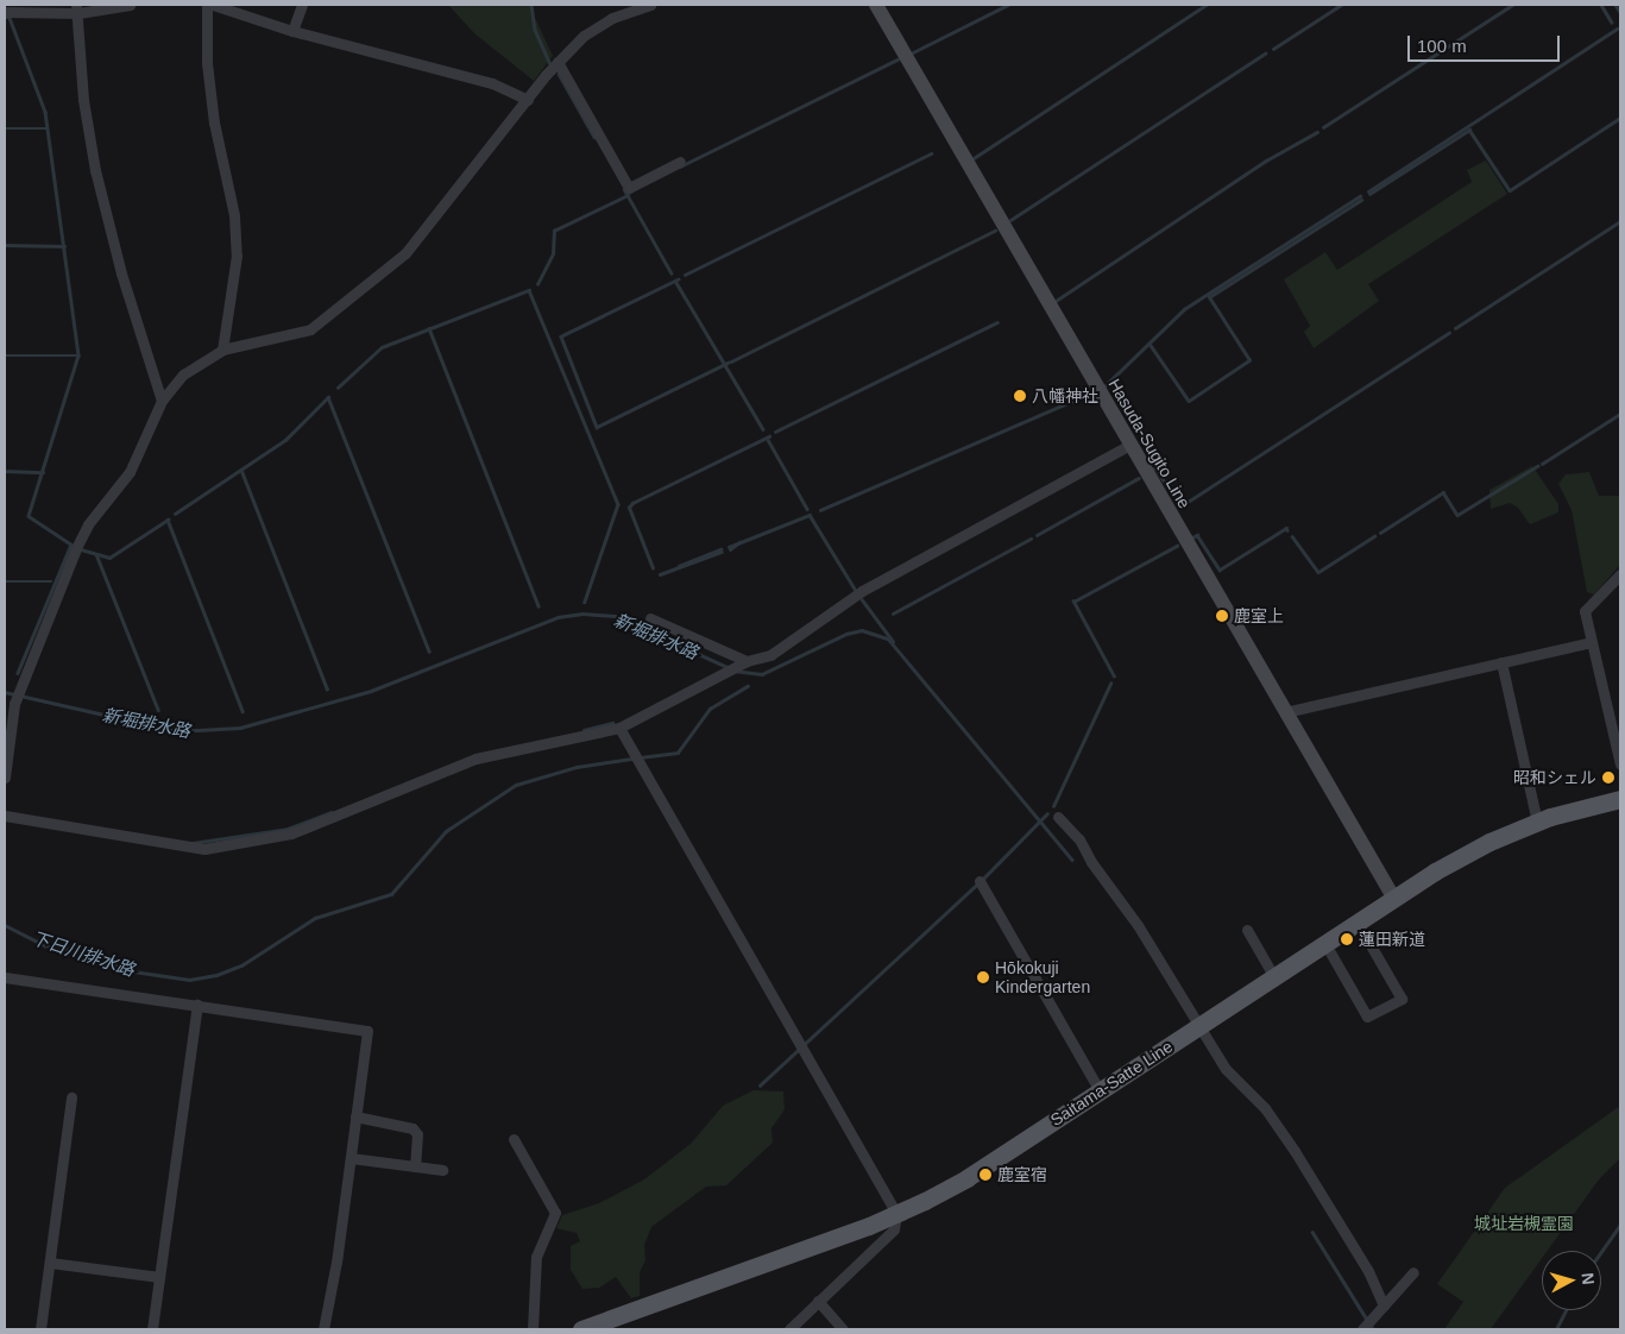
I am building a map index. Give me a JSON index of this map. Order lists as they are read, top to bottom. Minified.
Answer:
{"streets":{"main road":["Hasuda-Sugito Line","Saitama-Satte Line"]},"crossings":[["Hasuda-Sugito Line","Saitama-Satte Line"]],"water":["新堀排水路","下日川排水路"],"parks":["城址岩槻霊園"],"places":["八幡神社","鹿室上","昭和シェル","蓮田新道","Hōkokuji Kindergarten","鹿室宿"],"scale_bar":"100 m","north":"right"}
